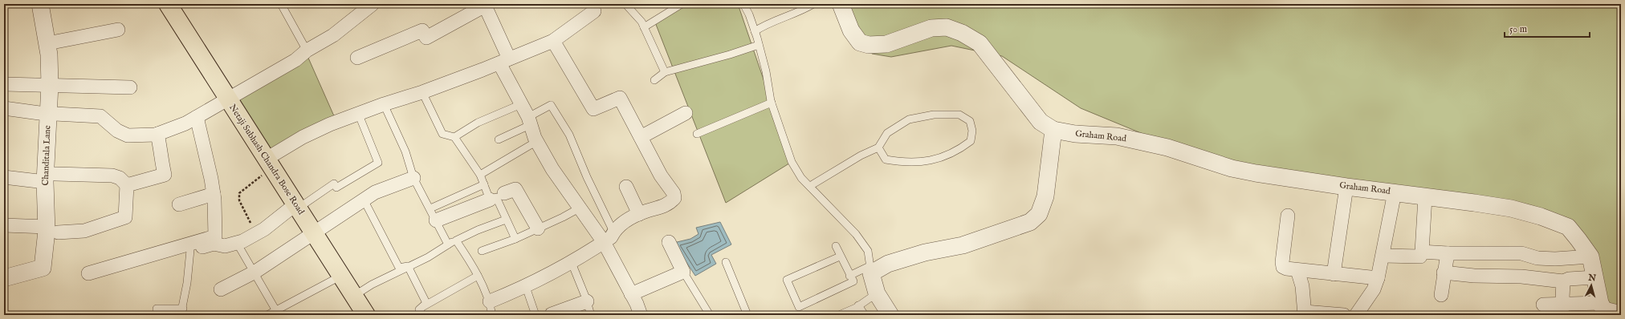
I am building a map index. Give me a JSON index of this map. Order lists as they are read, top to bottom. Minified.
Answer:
{"streets":{"main road":["Netaji Subhash Chandra Bose Road"],"street":["Graham Road","Chanditala Lane"]},"scale_bar":"50 m","north":"top"}
